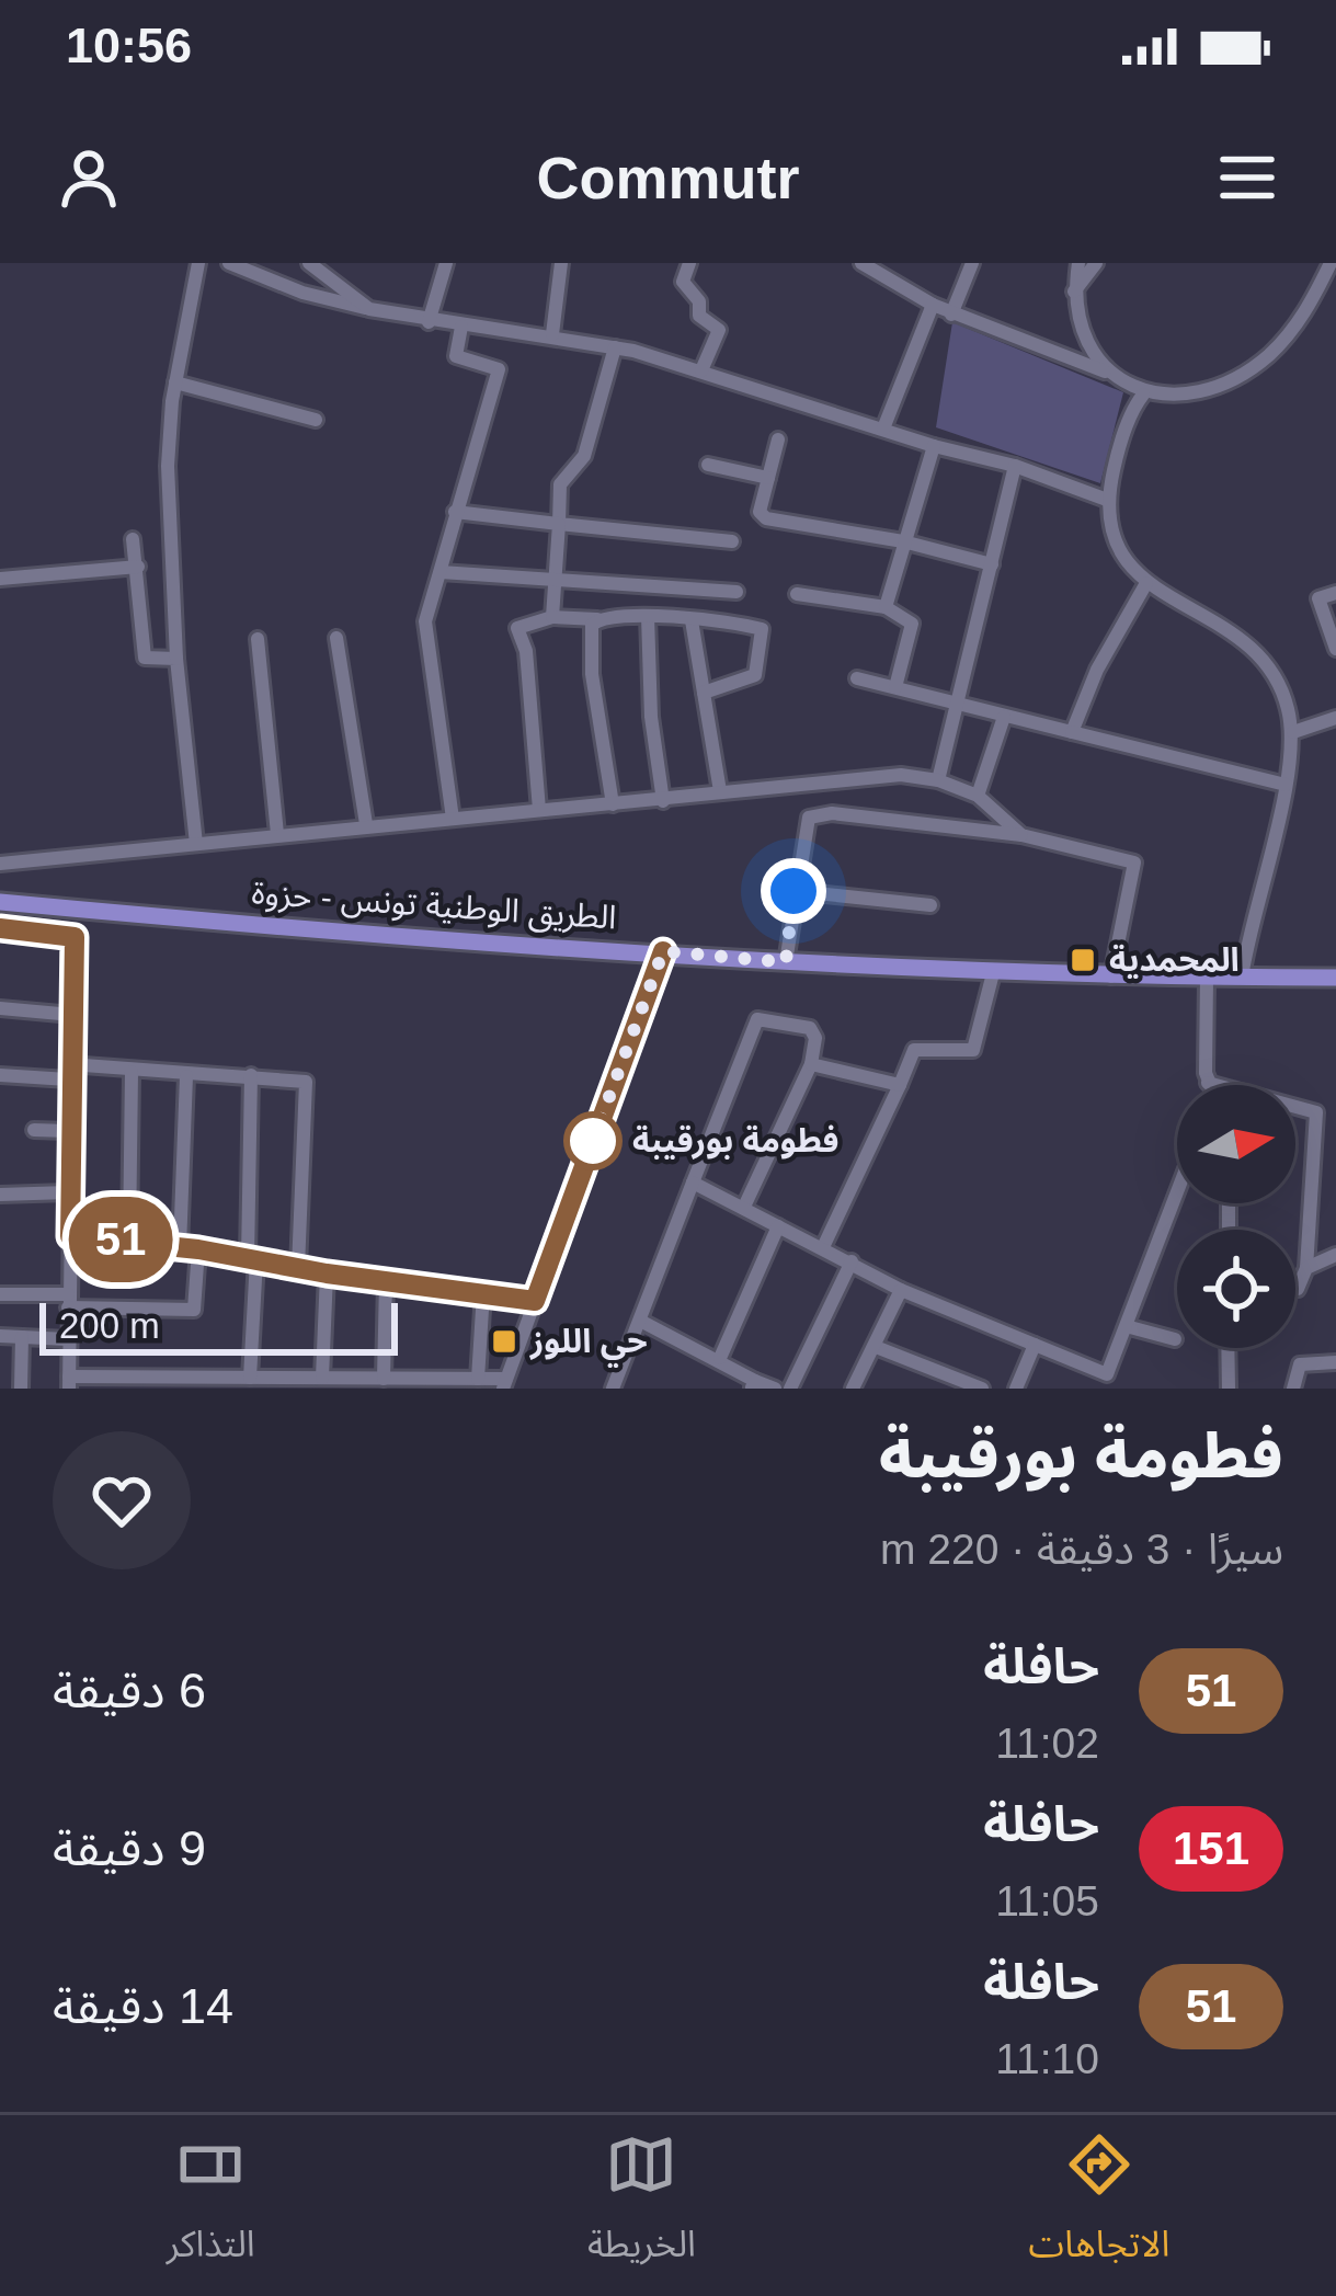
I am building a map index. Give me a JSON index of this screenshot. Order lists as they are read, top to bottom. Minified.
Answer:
{"streets":{"main road":["الطريق الوطنية تونس - حزوة"]},"places":{"transit":["المحمدية","حي اللوز"],"other":["فطومة بورقيبة"]},"lines":["bus line 51"],"scale_bar":"200 m","north":"right","page":{"status":"10:56","header":"Commutr","on_map":"51","scale":"200 m","heading":["فطومة بورقيبة","سيرًا · 3 دقيقة · 220 m"],"list":[{"mark":"51","name":"حافلة","note":"11:02","value":"6 دقيقة"},{"mark":"151","name":"حافلة","note":"11:05","value":"9 دقيقة"},{"mark":"51","name":"حافلة","note":"11:10","value":"14 دقيقة"}],"tabs":["الاتجاهات","الخريطة","التذاكر"]}}
